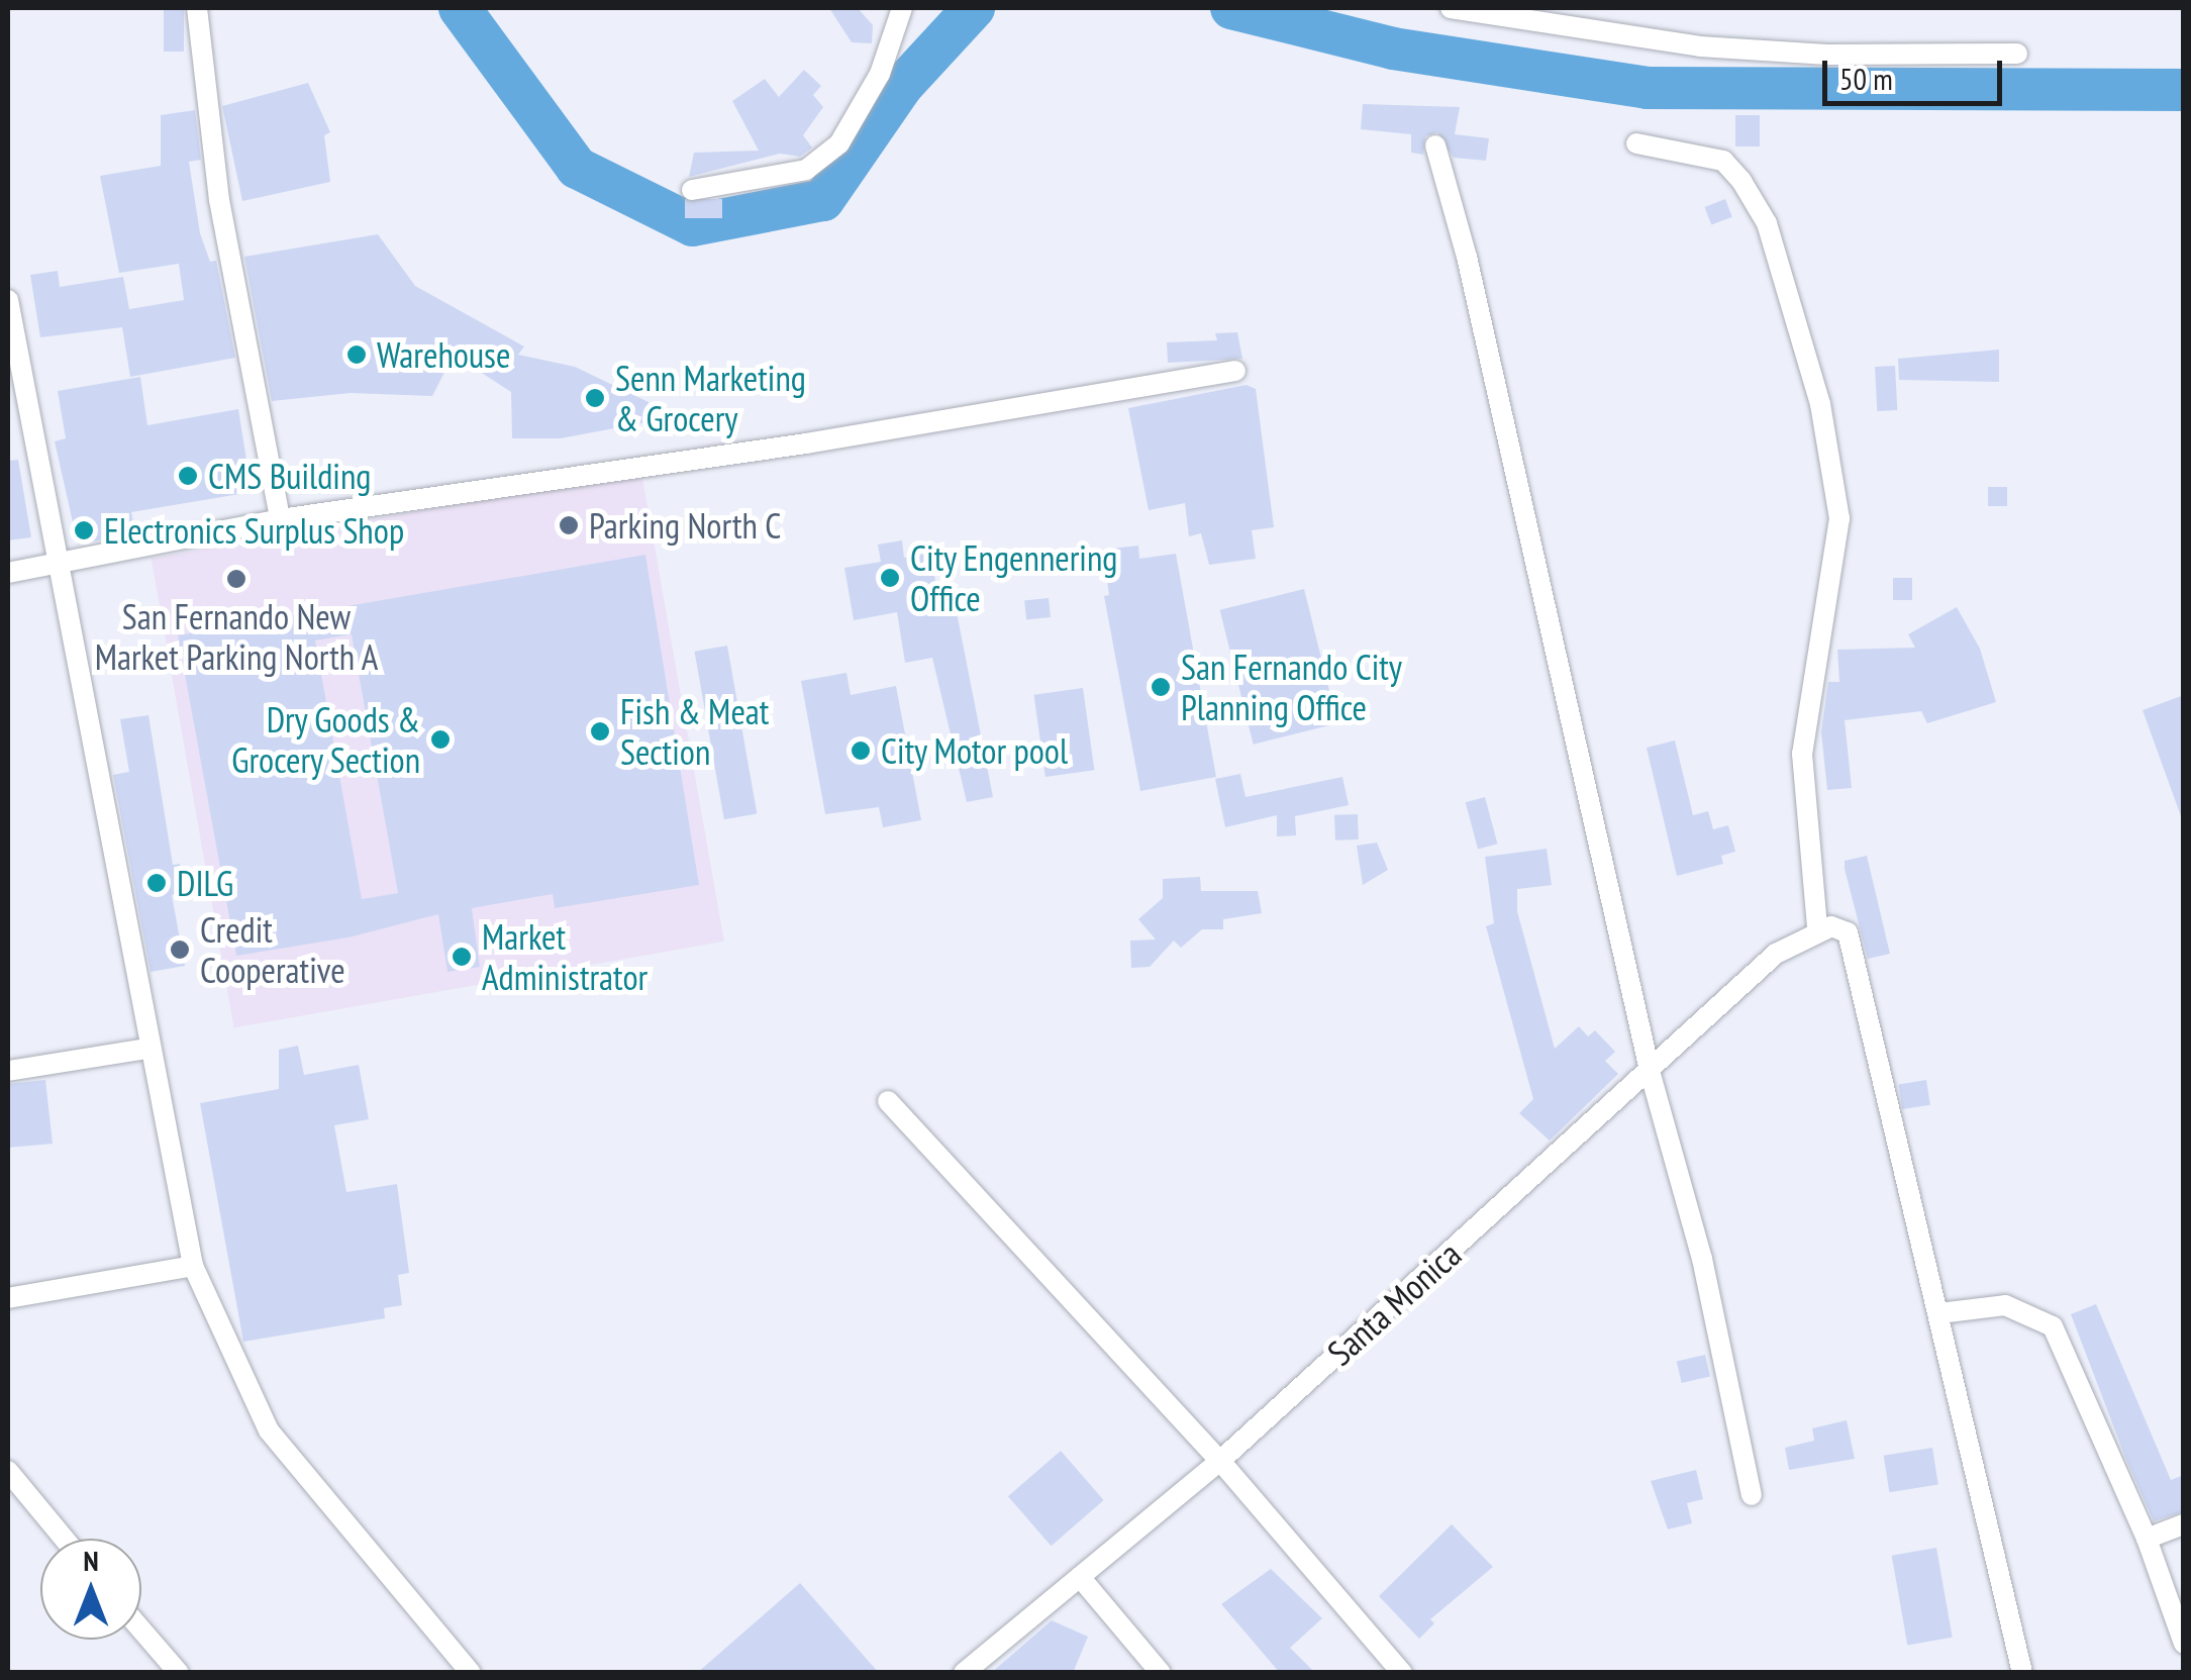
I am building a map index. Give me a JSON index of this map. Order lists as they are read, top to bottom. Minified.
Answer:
{"streets":{"street":["Santa Monica"]},"places":["Warehouse","Senn Marketing & Grocery","CMS Building","Parking North C","Electronics Surplus Shop","City Engennering Office","San Fernando New Market Parking North A","San Fernando City Planning Office","Fish & Meat Section","Dry Goods & Grocery Section","City Motor pool","DILG","Credit Cooperative","Market Administrator"],"scale_bar":"50 m","north":"top"}
